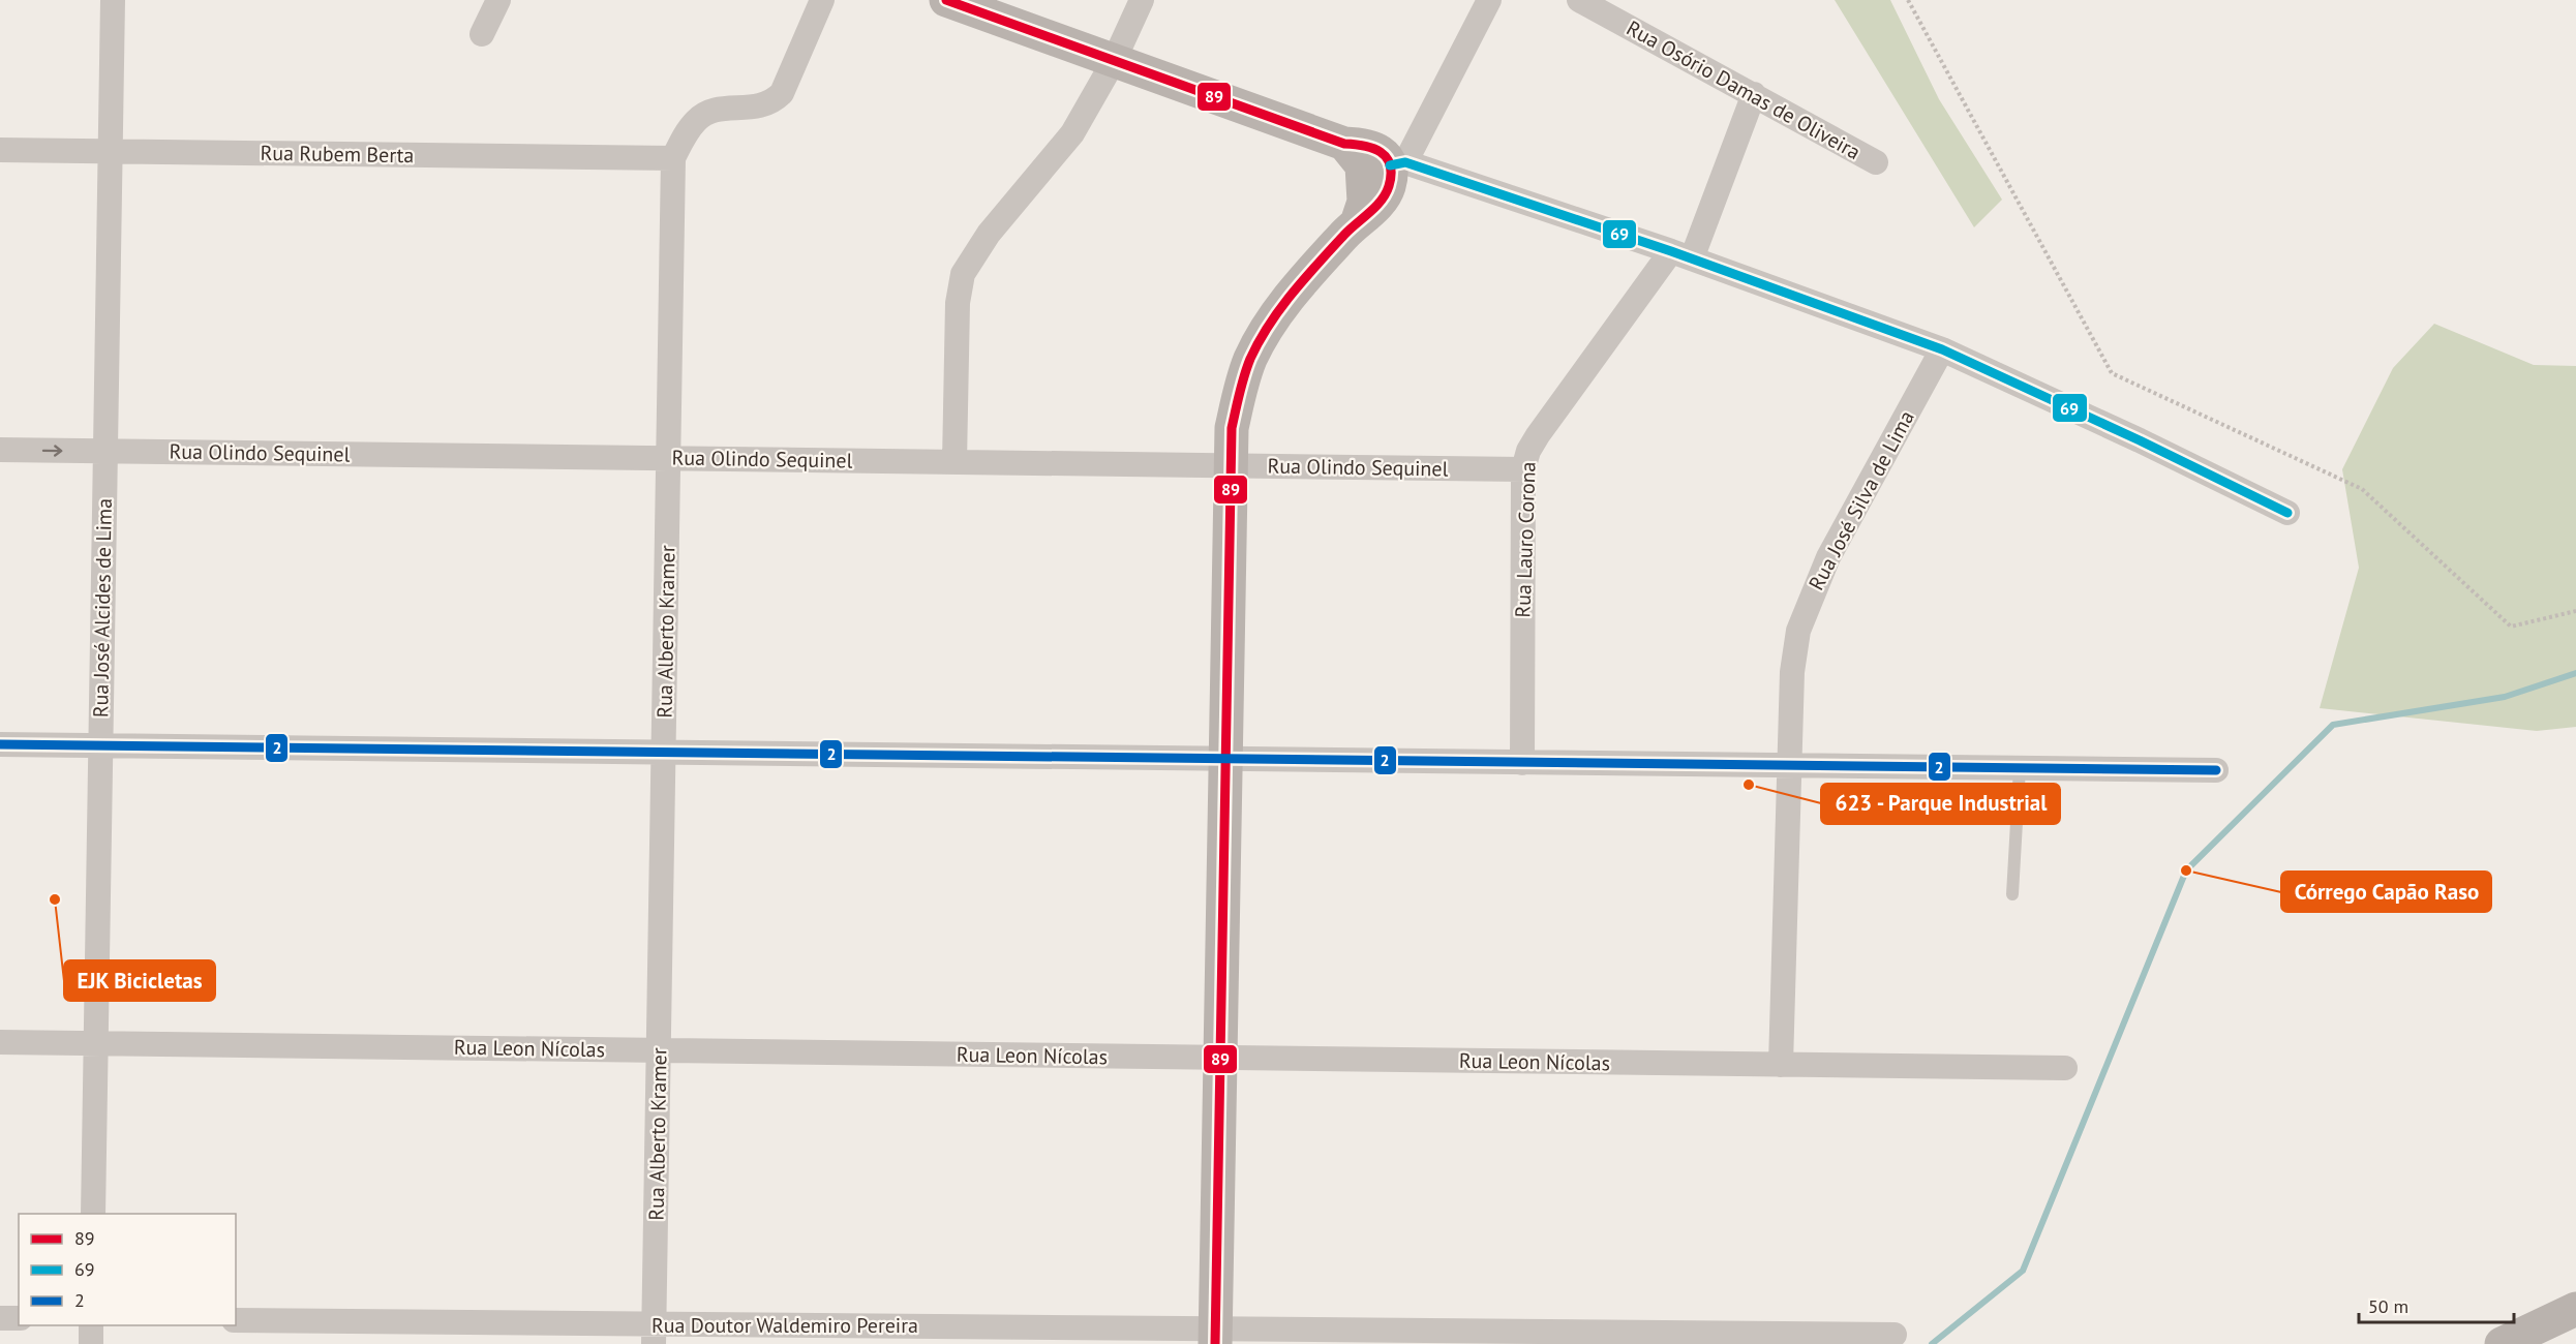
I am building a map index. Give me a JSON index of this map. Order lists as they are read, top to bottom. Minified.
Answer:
{"streets":{"street":["Rua Osório Damas de Oliveira","Rua Rubem Berta","Rua Olindo Sequinel","Rua José Silva de Lima","Rua Lauro Corona","Rua José Alcides de Lima","Rua Alberto Kramer","Rua Leon Nícolas","Rua Doutor Waldemiro Pereira"]},"crossings":[["Rua Osório Damas de Oliveira","Rua Lauro Corona"],["Rua Rubem Berta","Rua José Alcides de Lima"],["Rua Rubem Berta","Rua Alberto Kramer"],["Rua Olindo Sequinel","Rua Lauro Corona"],["Rua Olindo Sequinel","Rua José Alcides de Lima"],["Rua Olindo Sequinel","Rua Alberto Kramer"],["Rua José Silva de Lima","Rua Leon Nícolas"],["Rua José Alcides de Lima","Rua Leon Nícolas"],["Rua Alberto Kramer","Rua Leon Nícolas"],["Rua Alberto Kramer","Rua Doutor Waldemiro Pereira"]],"places":["623 - Parque Industrial","Córrego Capão Raso","EJK Bicicletas"],"lines":["transit line 89","transit line 69","transit line 2"],"legend":["89","69","2"],"scale_bar":"50 m"}
